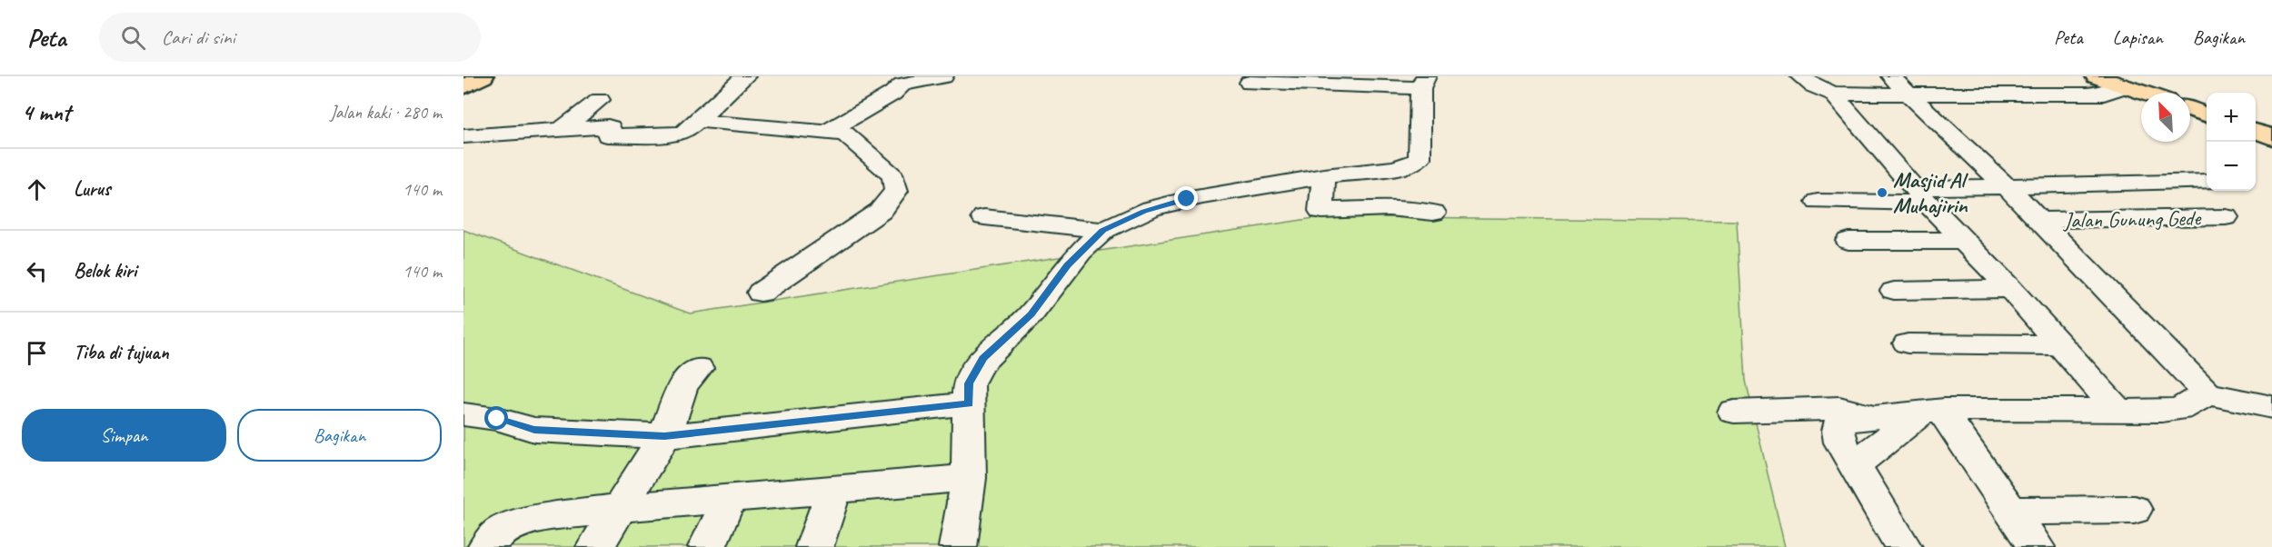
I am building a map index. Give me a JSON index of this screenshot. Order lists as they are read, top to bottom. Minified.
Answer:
{"streets":{"street":["Jalan Gunung Gede"]},"places":["Masjid Al Muhajirin"],"north":"top left","page":{"header":"Peta","search":"Cari di sini","nav":["Peta","Lapisan","Bagikan"],"heading":["4 mnt","Jalan kaki · 280 m"],"map_buttons":["+","−"],"list":[["Lurus","140 m"],["Belok kiri","140 m"],"Tiba di tujuan"],"buttons":["Simpan","Bagikan"]}}
